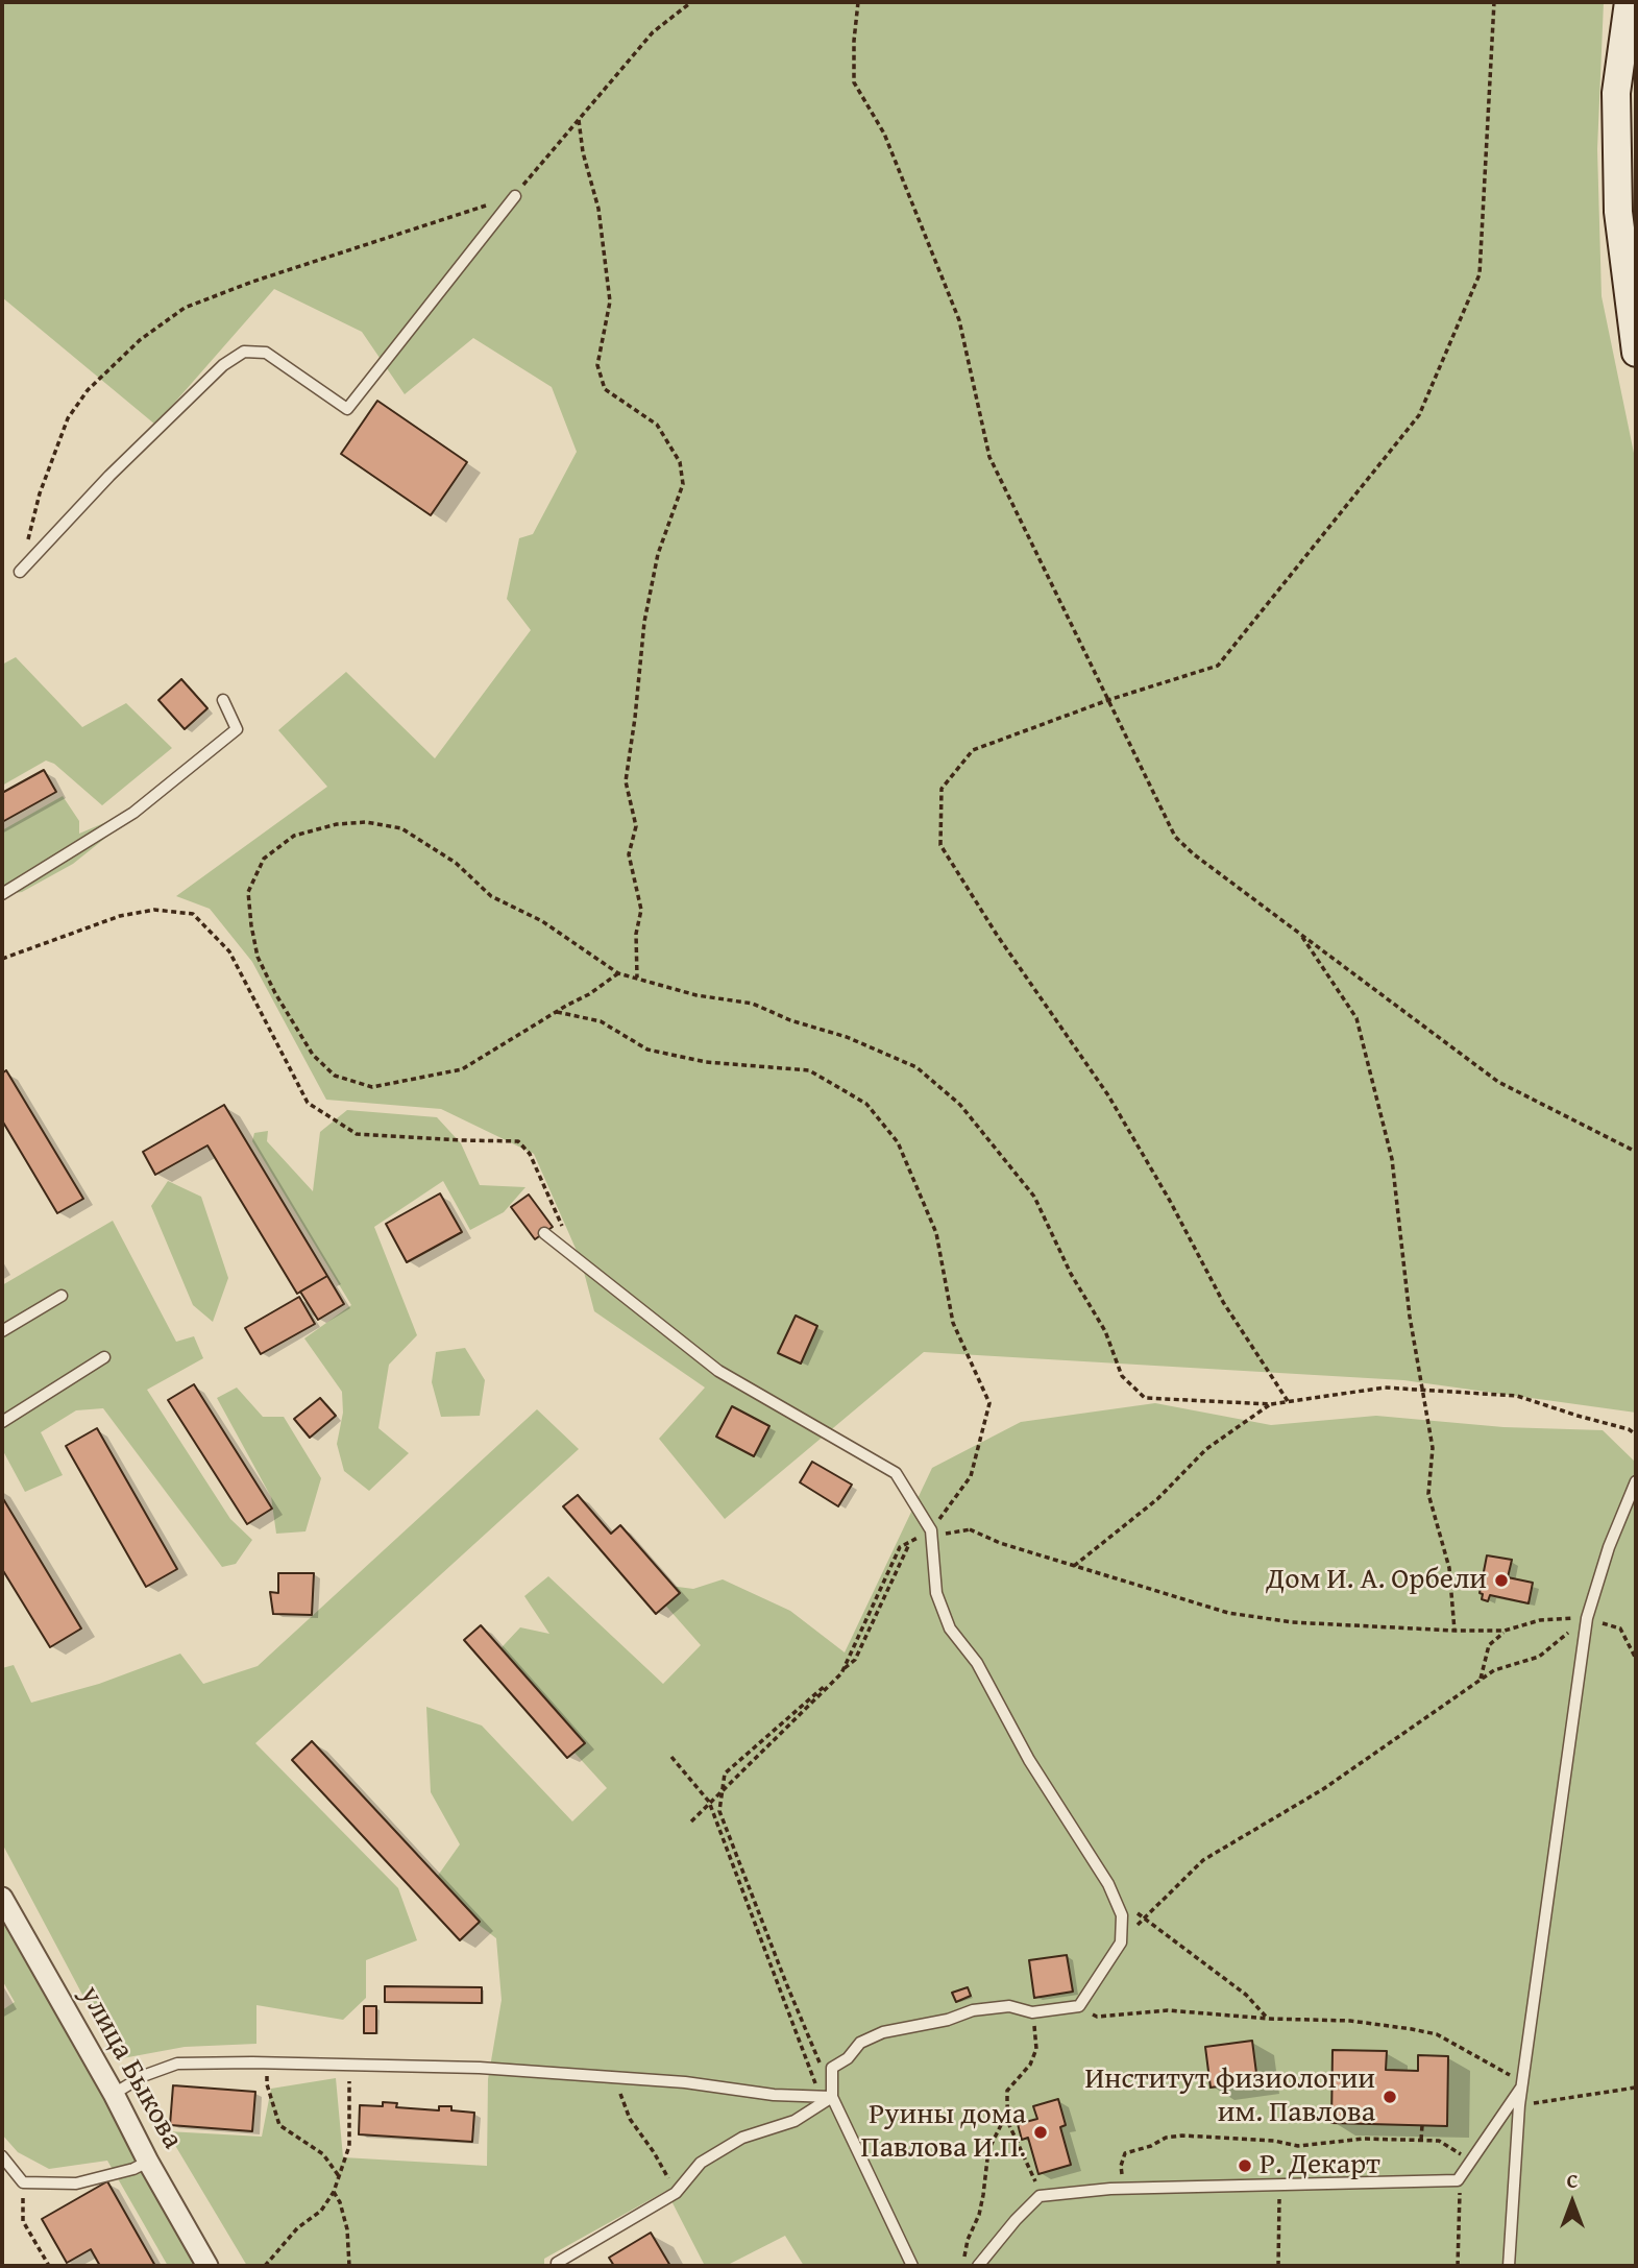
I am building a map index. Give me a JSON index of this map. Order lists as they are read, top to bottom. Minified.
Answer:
{"streets":{"street":["улица Быкова"]},"places":["Дом И. А. Орбели","Институт физиологии им. Павлова","Руины дома Павлова И.П.","Р. Декарт"],"north":"top"}
